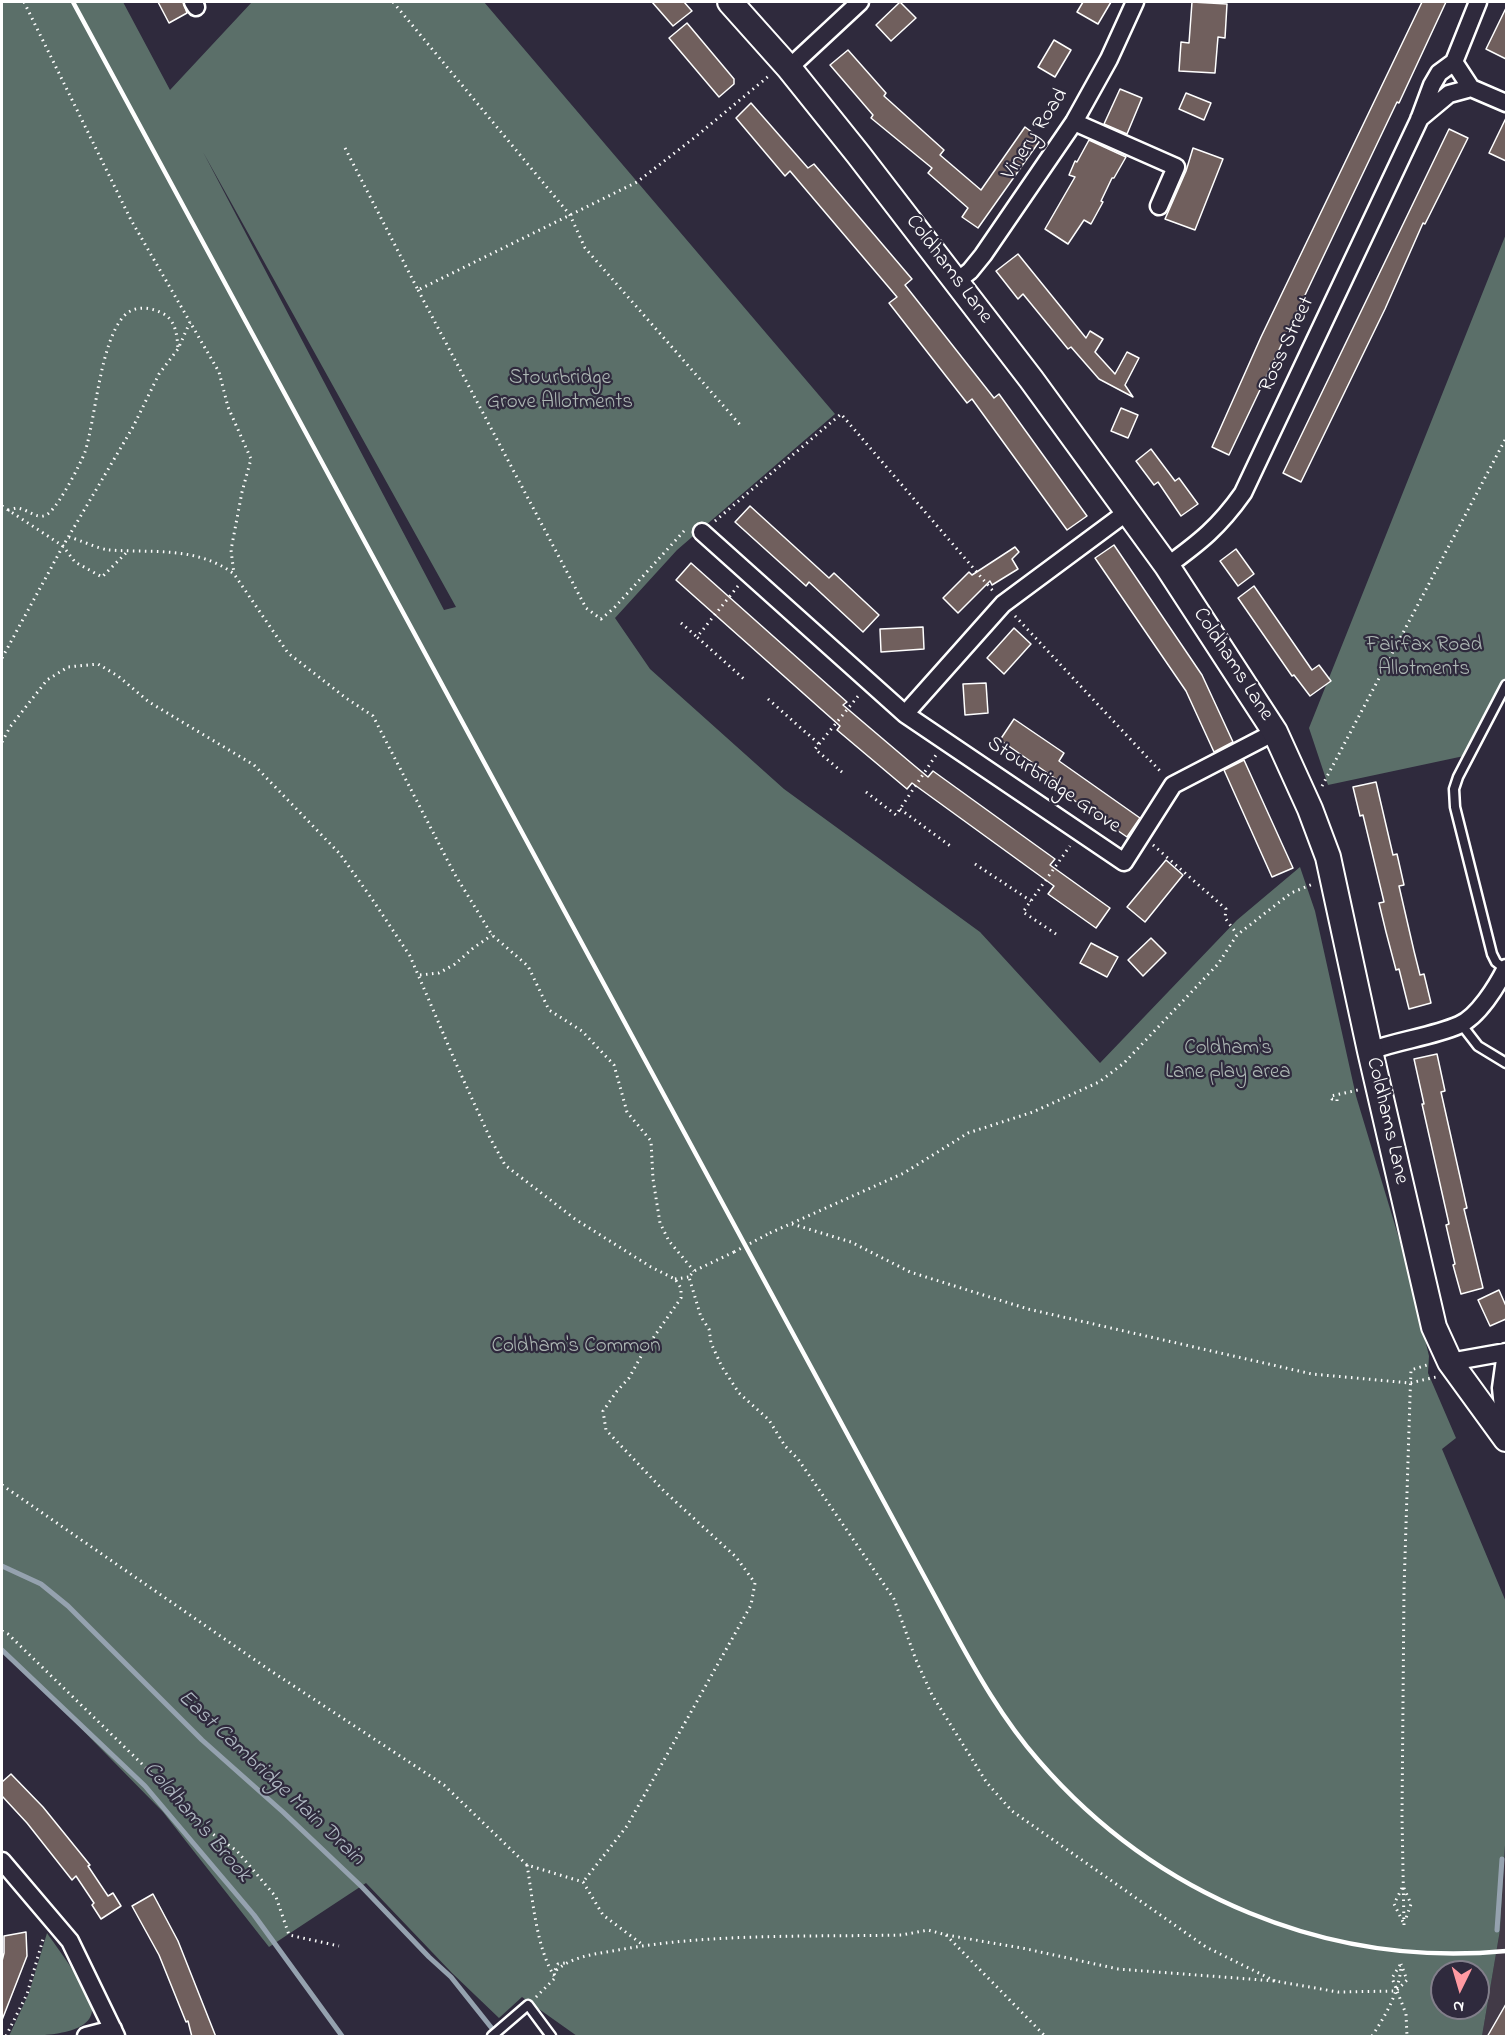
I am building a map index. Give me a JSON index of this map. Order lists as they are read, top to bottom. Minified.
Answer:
{"streets":{"street":["Vinery Road","Coldhams Lane","Ross Street","Stourbridge Grove"]},"crossings":[["Vinery Road","Coldhams Lane"],["Coldhams Lane","Ross Street"],["Coldhams Lane","Stourbridge Grove"]],"water":["East Cambridge Main Drain","Coldham's Brook"],"parks":["Stourbridge Grove Allotments","Fairfax Road Allotments","Coldham's Lane play area","Coldham's Common"],"north":"bottom"}
